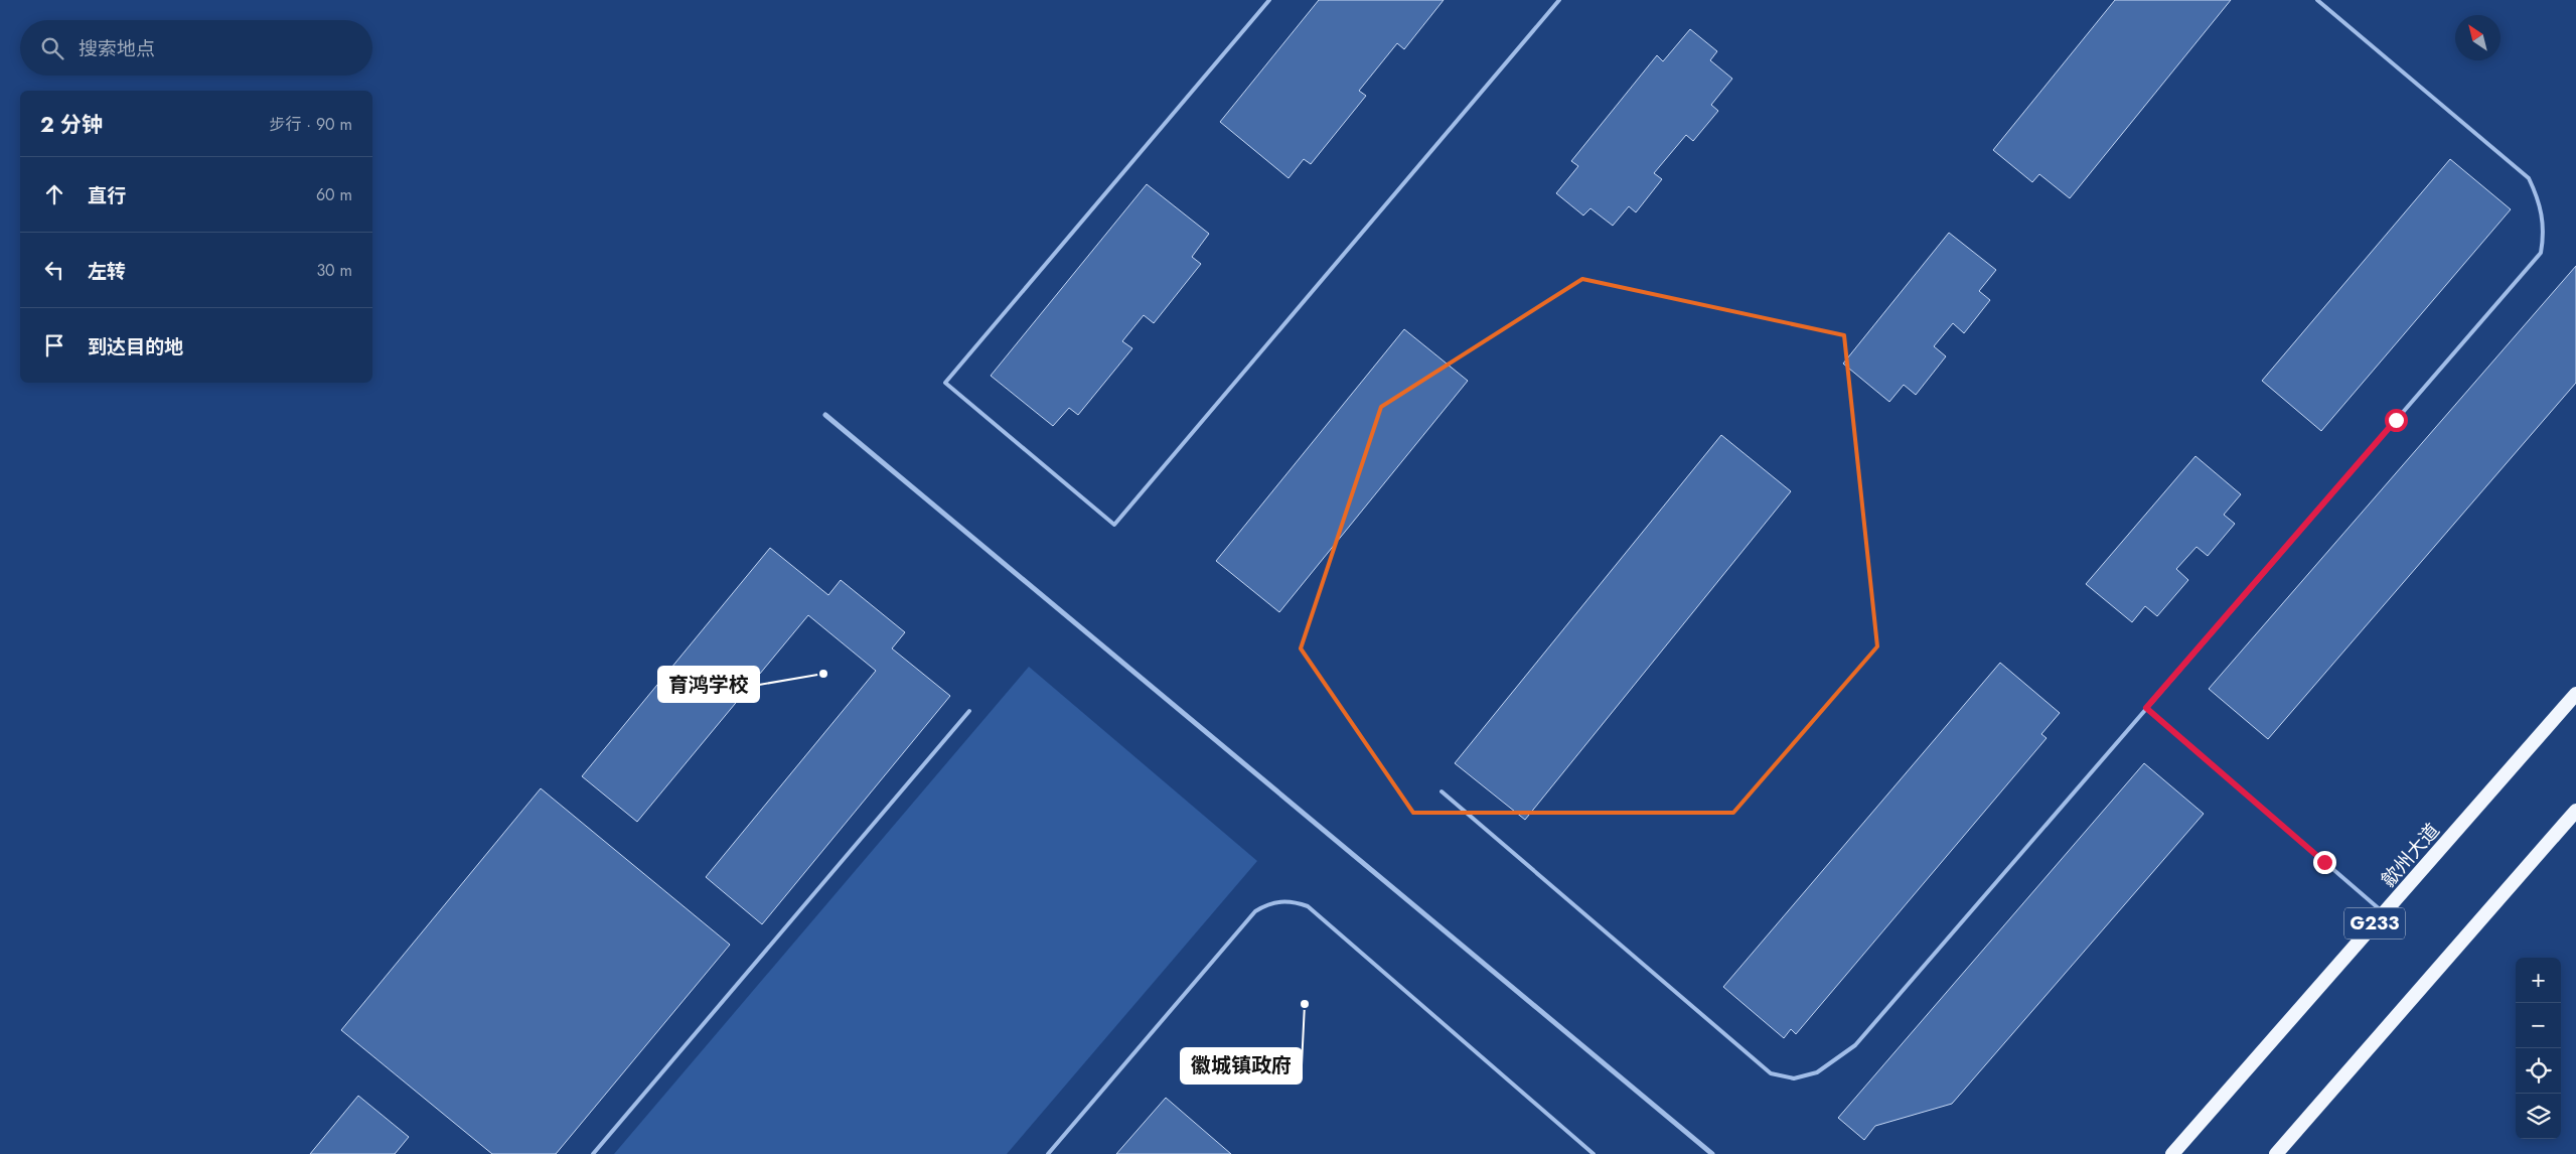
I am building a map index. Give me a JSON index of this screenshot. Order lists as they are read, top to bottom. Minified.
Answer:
{"streets":{"highway":["歙州大道","G233"]},"places":["育鸿学校","徽城镇政府"],"north":"top left","page":{"search":"搜索地点","heading":["2 分钟","步行 · 90 m"],"list":[["直行","60 m"],["左转","30 m"],"到达目的地"],"map_buttons":["+","−"]}}
